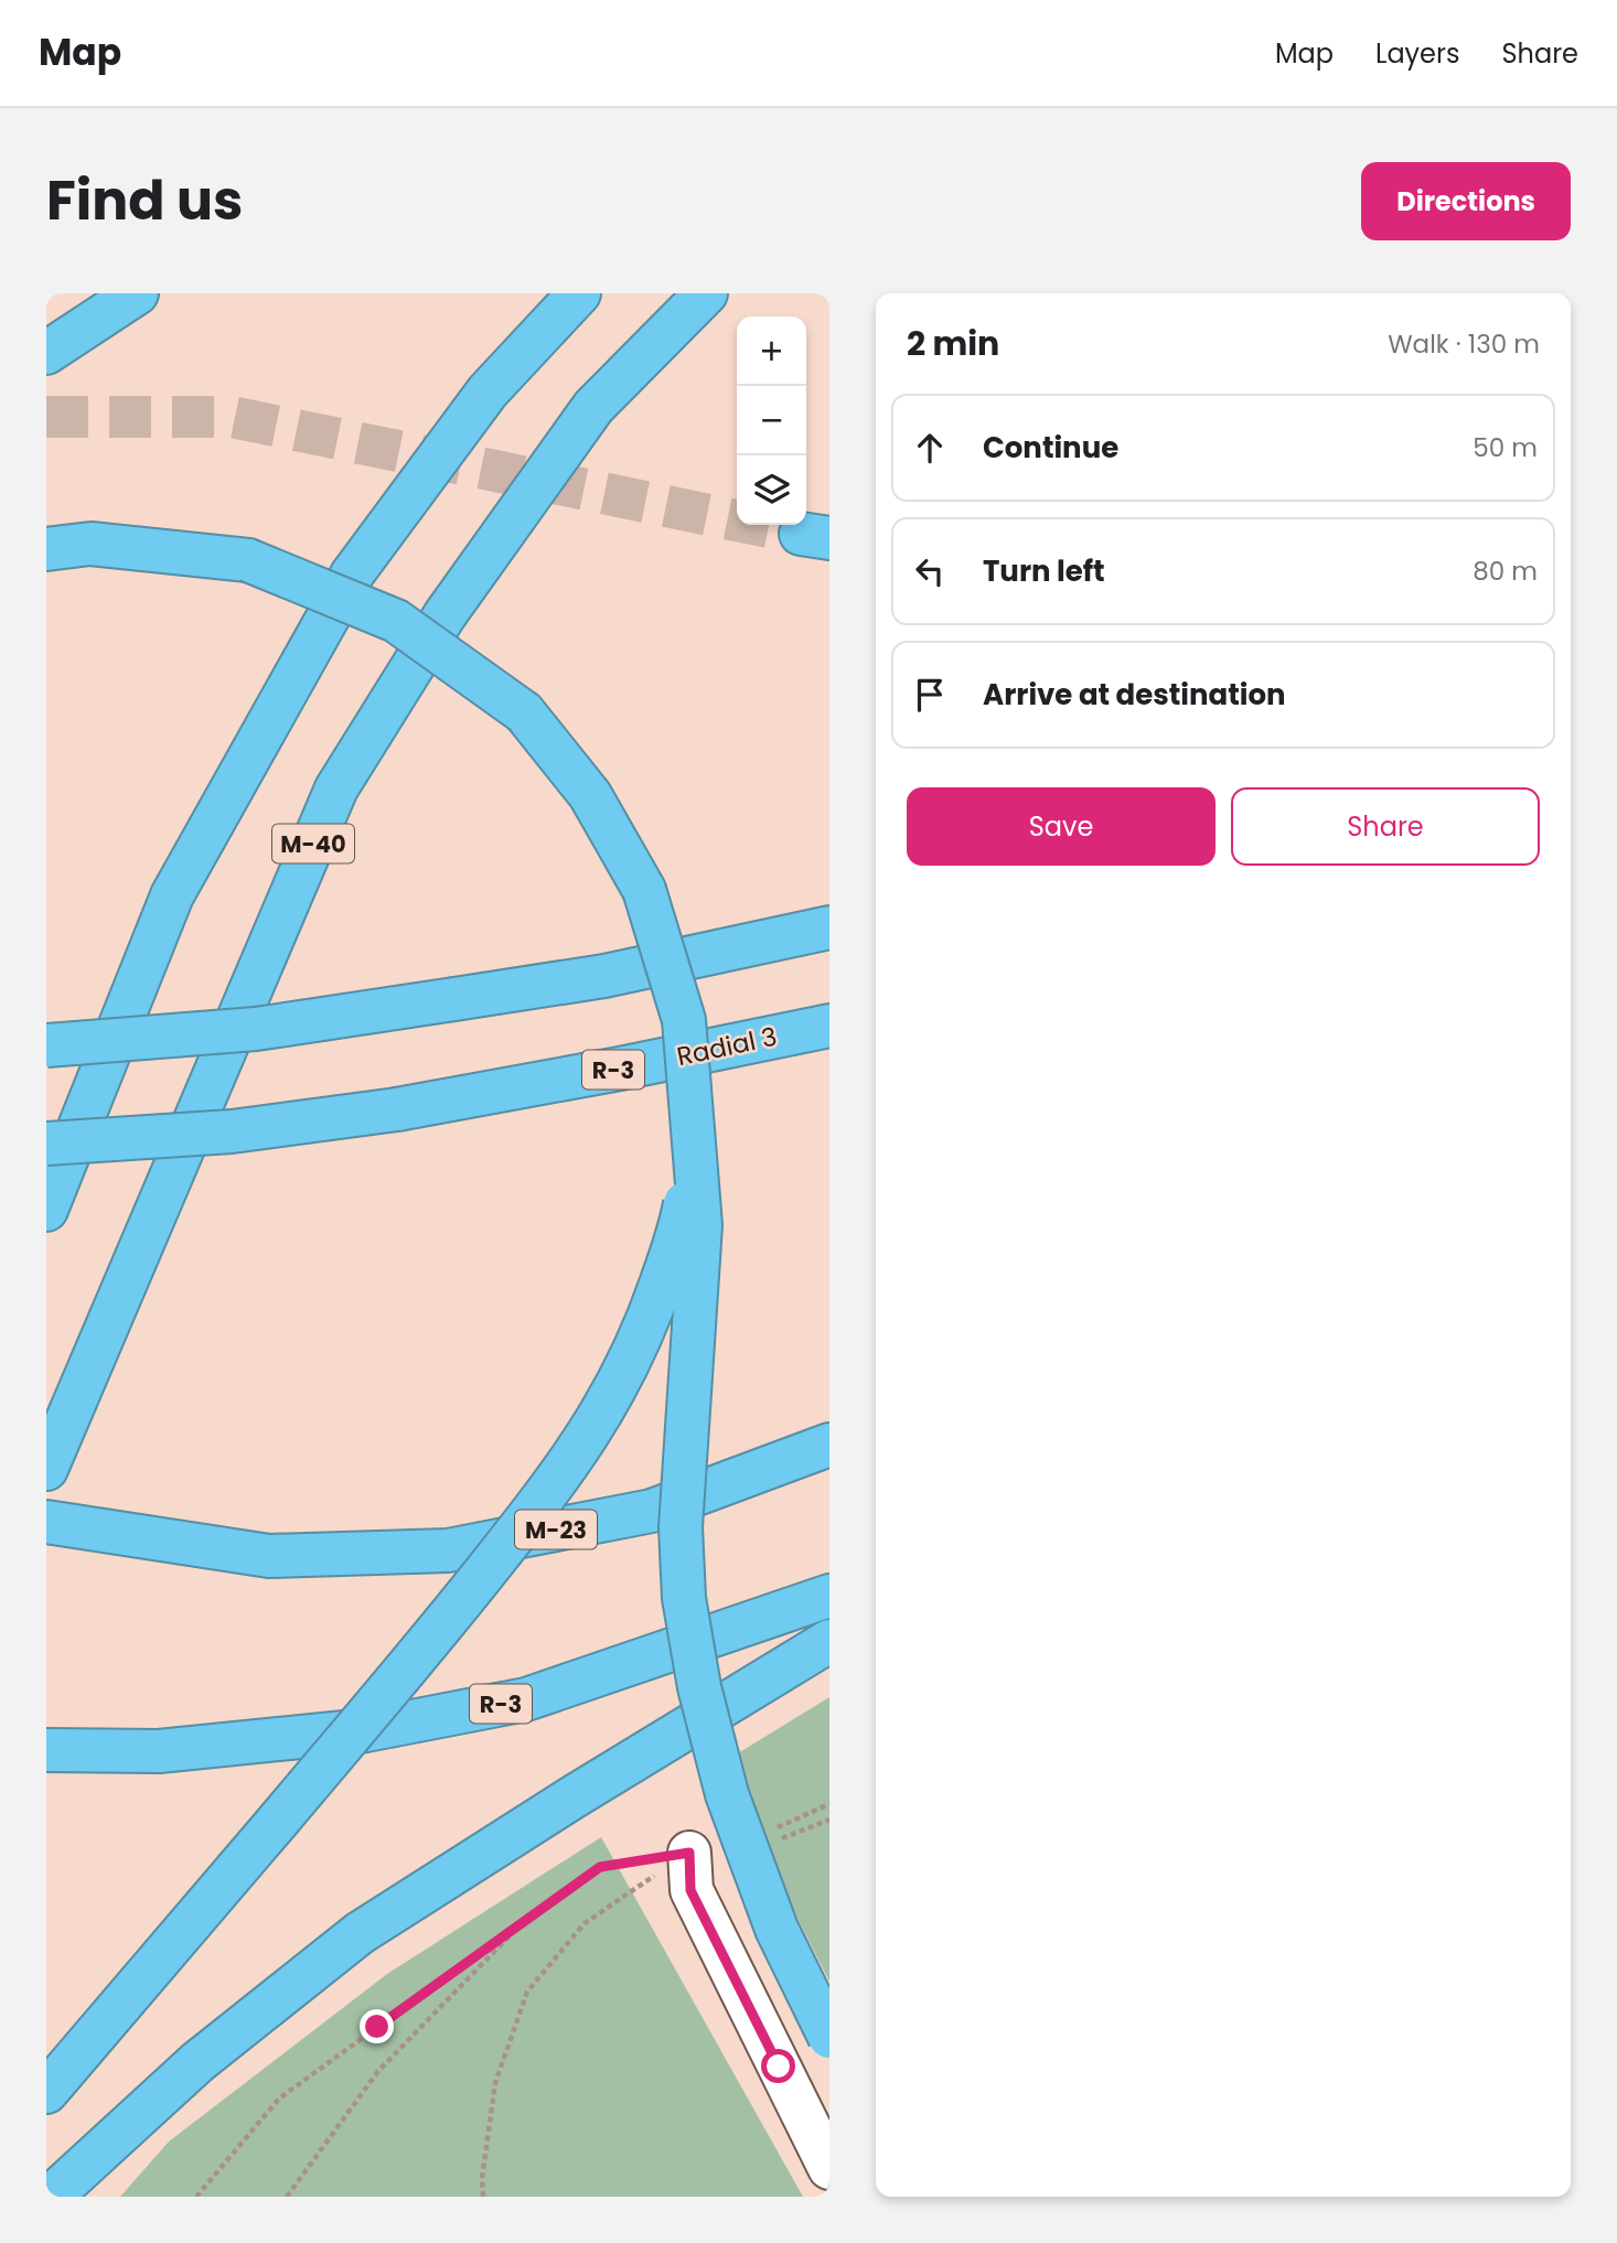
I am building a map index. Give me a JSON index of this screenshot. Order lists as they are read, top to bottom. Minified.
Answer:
{"streets":{"highway":["M-40","Radial 3","R-3","M-23"]},"page":{"header":"Map","nav":["Map","Layers","Share"],"title":"Find us","buttons":["Directions",["Save","Share"]],"heading":["2 min","Walk · 130 m"],"map_buttons":["+","−"],"list":[["Continue","50 m"],["Turn left","80 m"],"Arrive at destination"]}}
